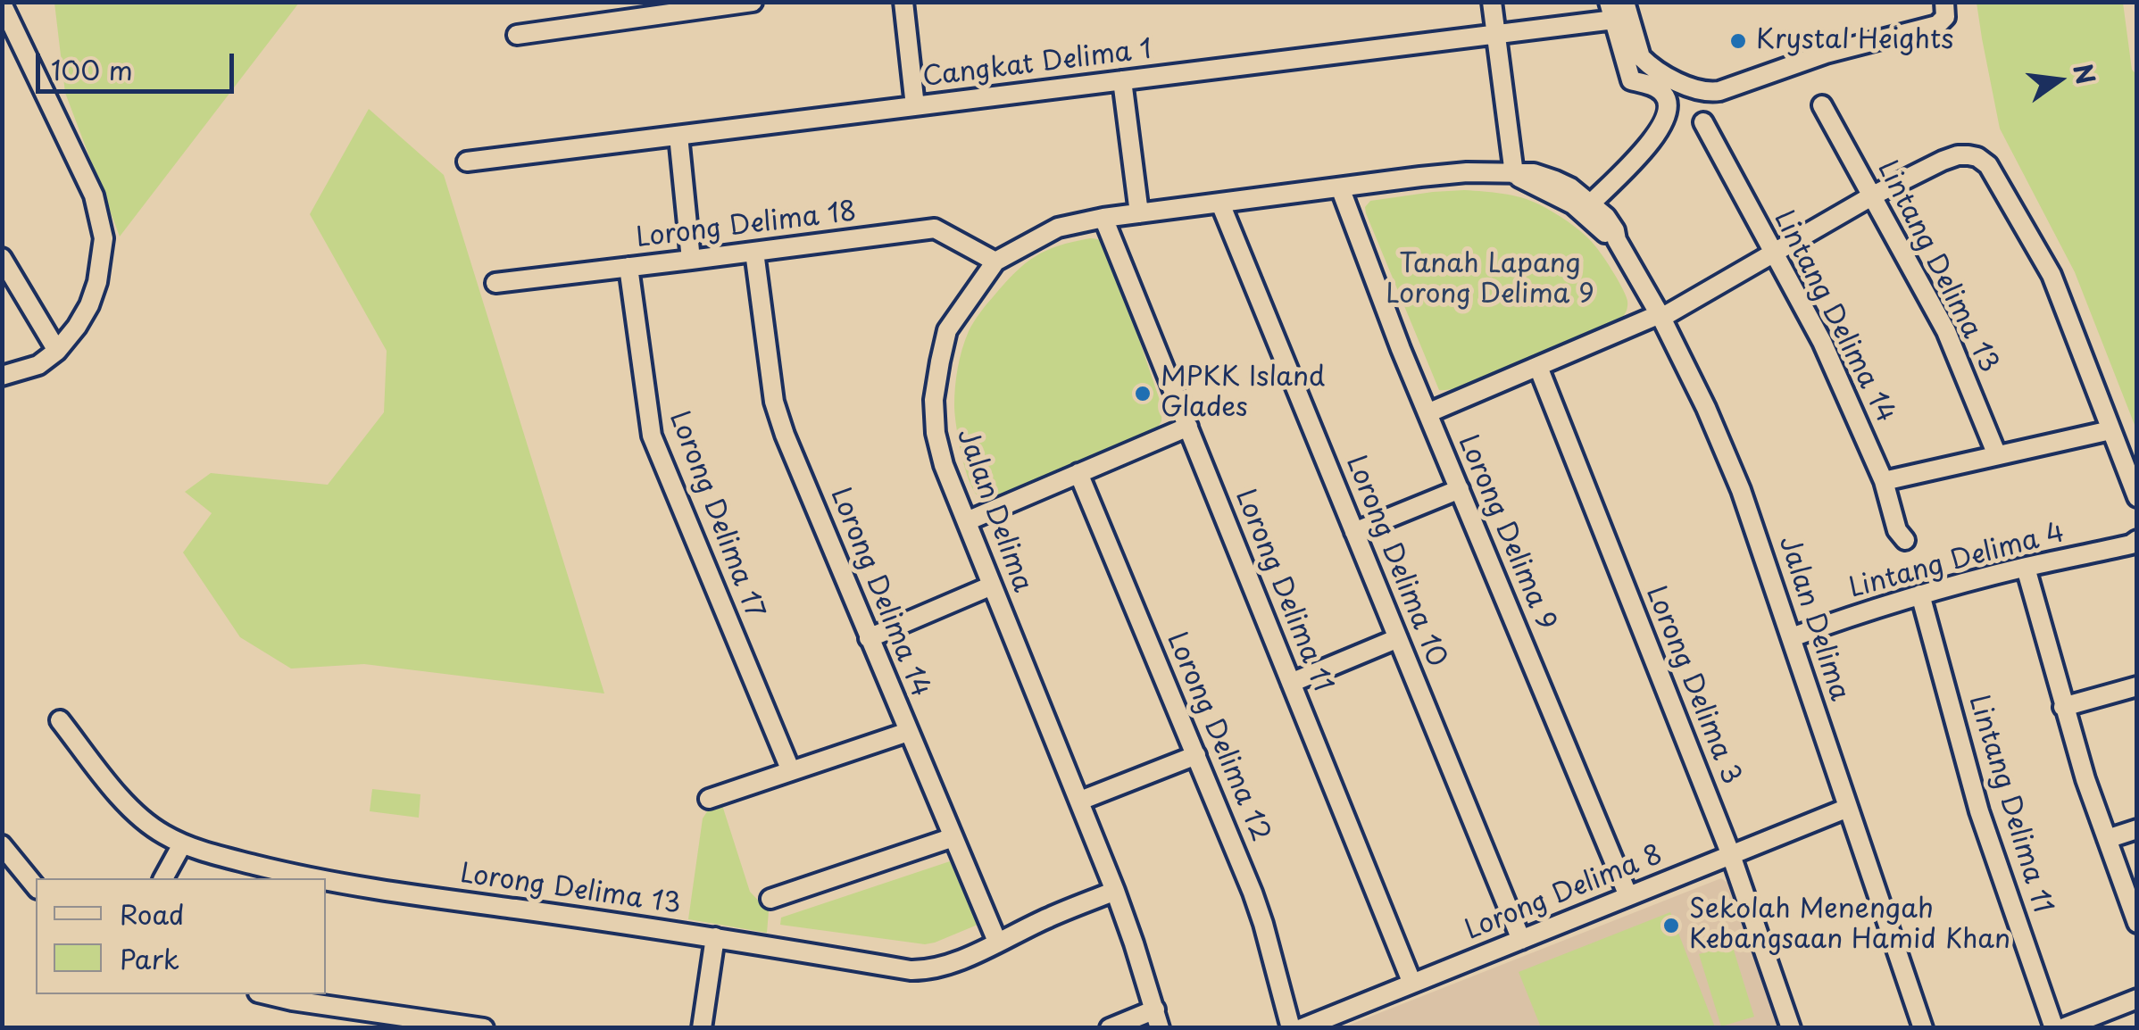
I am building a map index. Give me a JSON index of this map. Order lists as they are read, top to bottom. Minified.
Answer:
{"streets":{"street":["Cangkat Delima 1","Lorong Delima 18","Lintang Delima 13","Lintang Delima 14","Jalan Delima","Lorong Delima 17","Lorong Delima 9","Lorong Delima 10","Lintang Delima 4","Lorong Delima 11","Lorong Delima 14","Lorong Delima 3","Lorong Delima 12","Lintang Delima 11","Lorong Delima 13","Lorong Delima 8"]},"crossings":[["Lorong Delima 18","Jalan Delima"],["Lorong Delima 18","Lorong Delima 17"],["Lorong Delima 18","Lorong Delima 14"],["Jalan Delima","Lorong Delima 9"],["Jalan Delima","Lorong Delima 10"],["Jalan Delima","Lintang Delima 4"],["Jalan Delima","Lorong Delima 11"],["Jalan Delima","Lorong Delima 13"],["Jalan Delima","Lorong Delima 8"],["Lorong Delima 9","Lorong Delima 8"],["Lorong Delima 10","Lorong Delima 8"],["Lintang Delima 4","Lintang Delima 11"],["Lorong Delima 11","Lorong Delima 8"],["Lorong Delima 14","Lorong Delima 13"],["Lorong Delima 3","Lorong Delima 8"]],"parks":["Tanah Lapang Lorong Delima 9"],"places":["Krystal Heights","MPKK Island Glades","Sekolah Menengah Kebangsaan Hamid Khan"],"legend":["Road","Park"],"scale_bar":"100 m","north":"right"}
